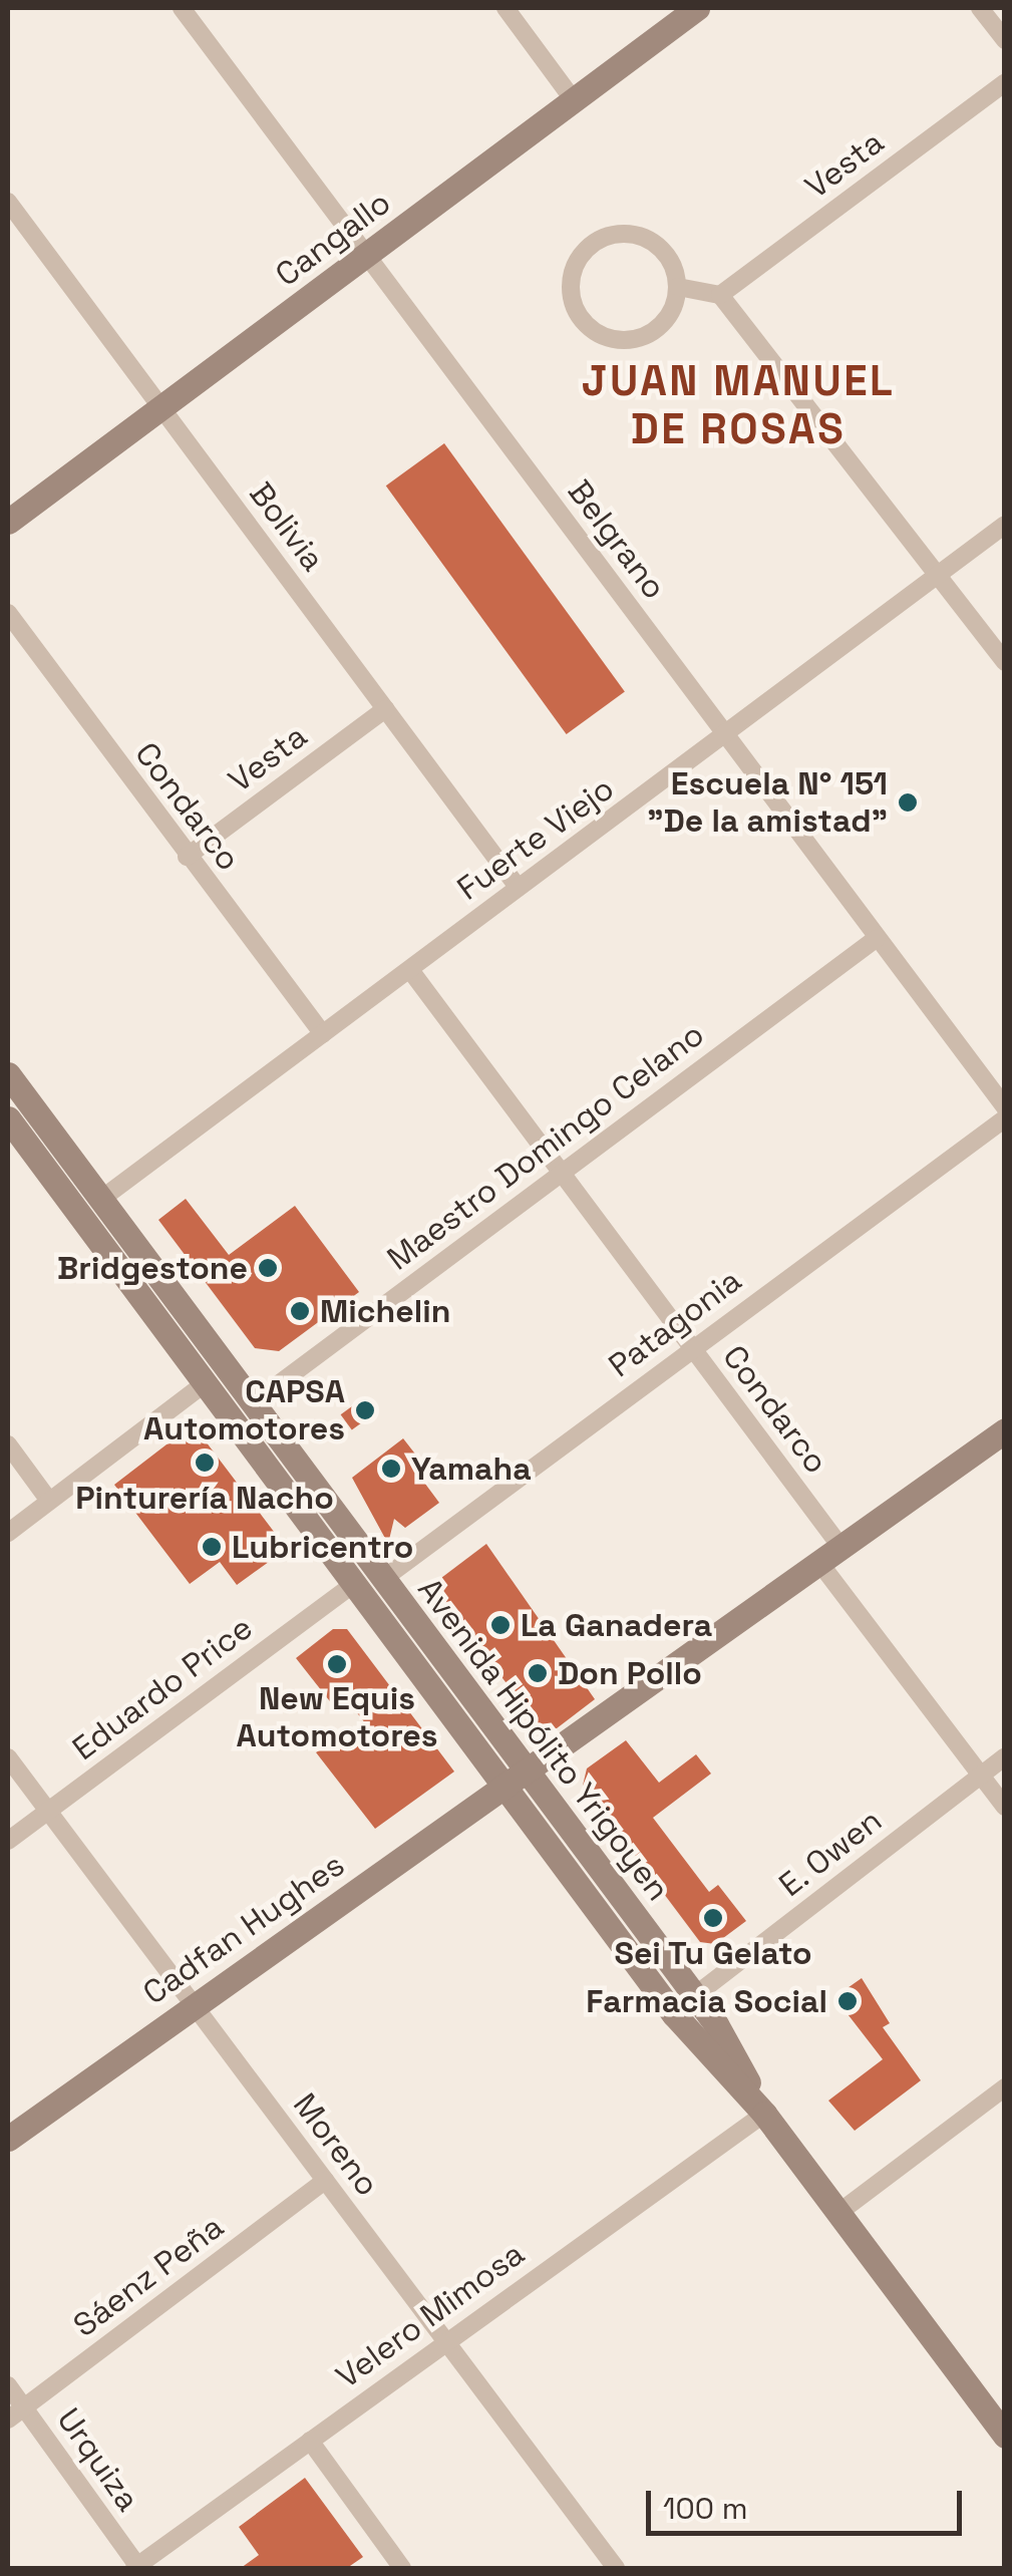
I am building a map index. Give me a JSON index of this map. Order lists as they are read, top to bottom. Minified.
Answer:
{"streets":{"main road":["Cangallo","Avenida Hipólito Yrigoyen","Cadfan Hughes"],"street":["Vesta","Bolivia","Belgrano","Condarco","Fuerte Viejo","Maestro Domingo Celano","Patagonia","Eduardo Price","E. Owen","Moreno","Sáenz Peña","Velero Mimosa","Urquiza"]},"crossings":[["Vesta","Bolivia"],["Vesta","Condarco"],["Cangallo","Bolivia"],["Cangallo","Belgrano"],["Bolivia","Fuerte Viejo"],["Belgrano","Fuerte Viejo"],["Belgrano","Maestro Domingo Celano"],["Condarco","Fuerte Viejo"],["Condarco","Maestro Domingo Celano"],["Condarco","Patagonia"],["Condarco","Cadfan Hughes"],["Fuerte Viejo","Avenida Hipólito Yrigoyen"],["Maestro Domingo Celano","Avenida Hipólito Yrigoyen"],["Patagonia","Avenida Hipólito Yrigoyen"],["Eduardo Price","Avenida Hipólito Yrigoyen"],["Eduardo Price","Moreno"],["Avenida Hipólito Yrigoyen","E. Owen"],["Avenida Hipólito Yrigoyen","Cadfan Hughes"],["Avenida Hipólito Yrigoyen","Velero Mimosa"],["Cadfan Hughes","Moreno"],["Moreno","Sáenz Peña"],["Moreno","Velero Mimosa"],["Sáenz Peña","Urquiza"],["Velero Mimosa","Urquiza"]],"districts":["JUAN MANUEL DE ROSAS"],"places":["Escuela N° 151 \"De la amistad\"","Bridgestone","Michelin","CAPSA Automotores","Pinturería Nacho","Yamaha","Lubricentro","La Ganadera","New Equis Automotores","Don Pollo","Sei Tu Gelato","Farmacia Social"],"scale_bar":"100 m"}
